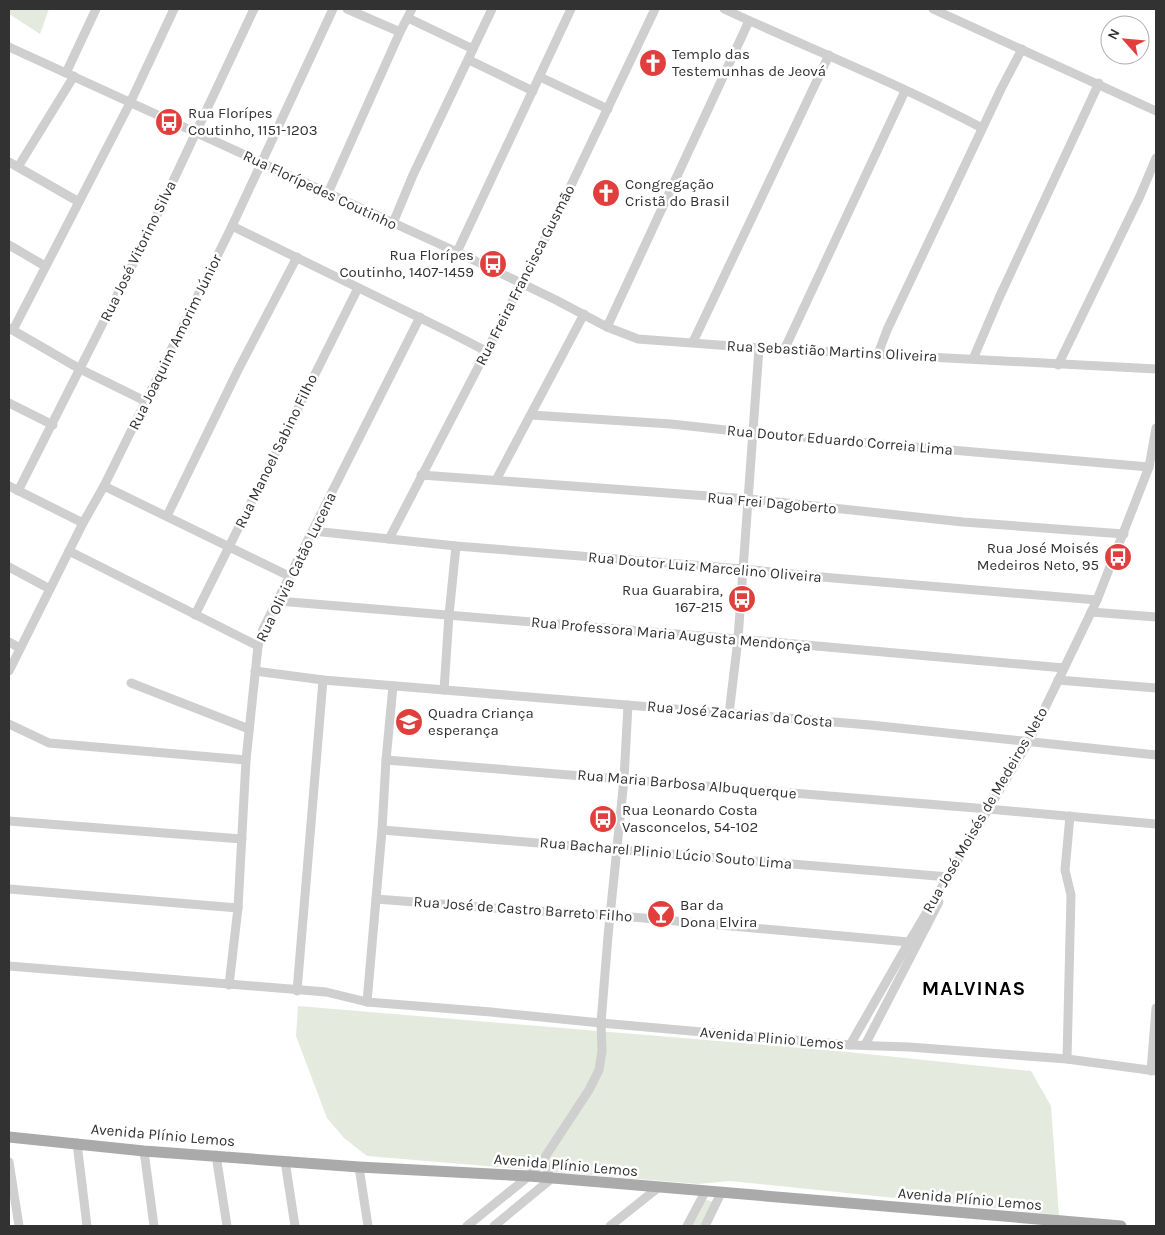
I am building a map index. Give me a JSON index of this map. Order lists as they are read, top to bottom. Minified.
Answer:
{"streets":{"main road":["Avenida Plínio Lemos"],"street":["Rua Florípedes Coutinho","Rua José Vitorino Silva","Rua Freira Francisca Gusmão","Rua Joaquim Amorim Júnior","Rua Sebastião Martins Oliveira","Rua Doutor Eduardo Correia Lima","Rua Manoel Sabino Filho","Rua Frei Dagoberto","Rua Olivia Catão Lucena","Rua Doutor Luiz Marcelino Oliveira","Rua Professora Maria Augusta Mendonça","Rua José Zacarias da Costa","Rua Maria Barbosa Albuquerque","Rua José Moisés de Medeiros Neto","Rua Bacharel Plinio Lúcio Souto Lima","Rua José de Castro Barreto Filho","Avenida Plinio Lemos"]},"crossings":[["Rua Florípedes Coutinho","Rua José Vitorino Silva"],["Rua Florípedes Coutinho","Rua Freira Francisca Gusmão"],["Rua Florípedes Coutinho","Rua Joaquim Amorim Júnior"],["Rua Florípedes Coutinho","Rua Sebastião Martins Oliveira"],["Rua Freira Francisca Gusmão","Rua Sebastião Martins Oliveira"],["Rua Freira Francisca Gusmão","Rua Frei Dagoberto"],["Rua Freira Francisca Gusmão","Rua Doutor Luiz Marcelino Oliveira"],["Rua Doutor Eduardo Correia Lima","Rua José Moisés de Medeiros Neto"],["Rua Frei Dagoberto","Rua José Moisés de Medeiros Neto"],["Rua Olivia Catão Lucena","Rua Doutor Luiz Marcelino Oliveira"],["Rua Olivia Catão Lucena","Rua Professora Maria Augusta Mendonça"],["Rua Olivia Catão Lucena","Rua José Zacarias da Costa"],["Rua Doutor Luiz Marcelino Oliveira","Rua José Moisés de Medeiros Neto"],["Rua Professora Maria Augusta Mendonça","Rua José Moisés de Medeiros Neto"],["Rua José Zacarias da Costa","Rua José Moisés de Medeiros Neto"],["Rua Maria Barbosa Albuquerque","Rua José Moisés de Medeiros Neto"],["Rua José Moisés de Medeiros Neto","Rua Bacharel Plinio Lúcio Souto Lima"],["Rua José Moisés de Medeiros Neto","Rua José de Castro Barreto Filho"],["Rua José Moisés de Medeiros Neto","Avenida Plinio Lemos"]],"districts":["MALVINAS"],"places":{"church":["Templo das Testemunhas de Jeová","Congregação Cristã do Brasil"],"bus stop":["Rua Florípes Coutinho, 1151-1203","Rua Florípes Coutinho, 1407-1459","Rua José Moisés Medeiros Neto, 95","Rua Guarabira, 167-215","Rua Leonardo Costa Vasconcelos, 54-102"],"school or university":["Quadra Criança esperança"],"bar":["Bar da Dona Elvira"]},"north":"top left"}
